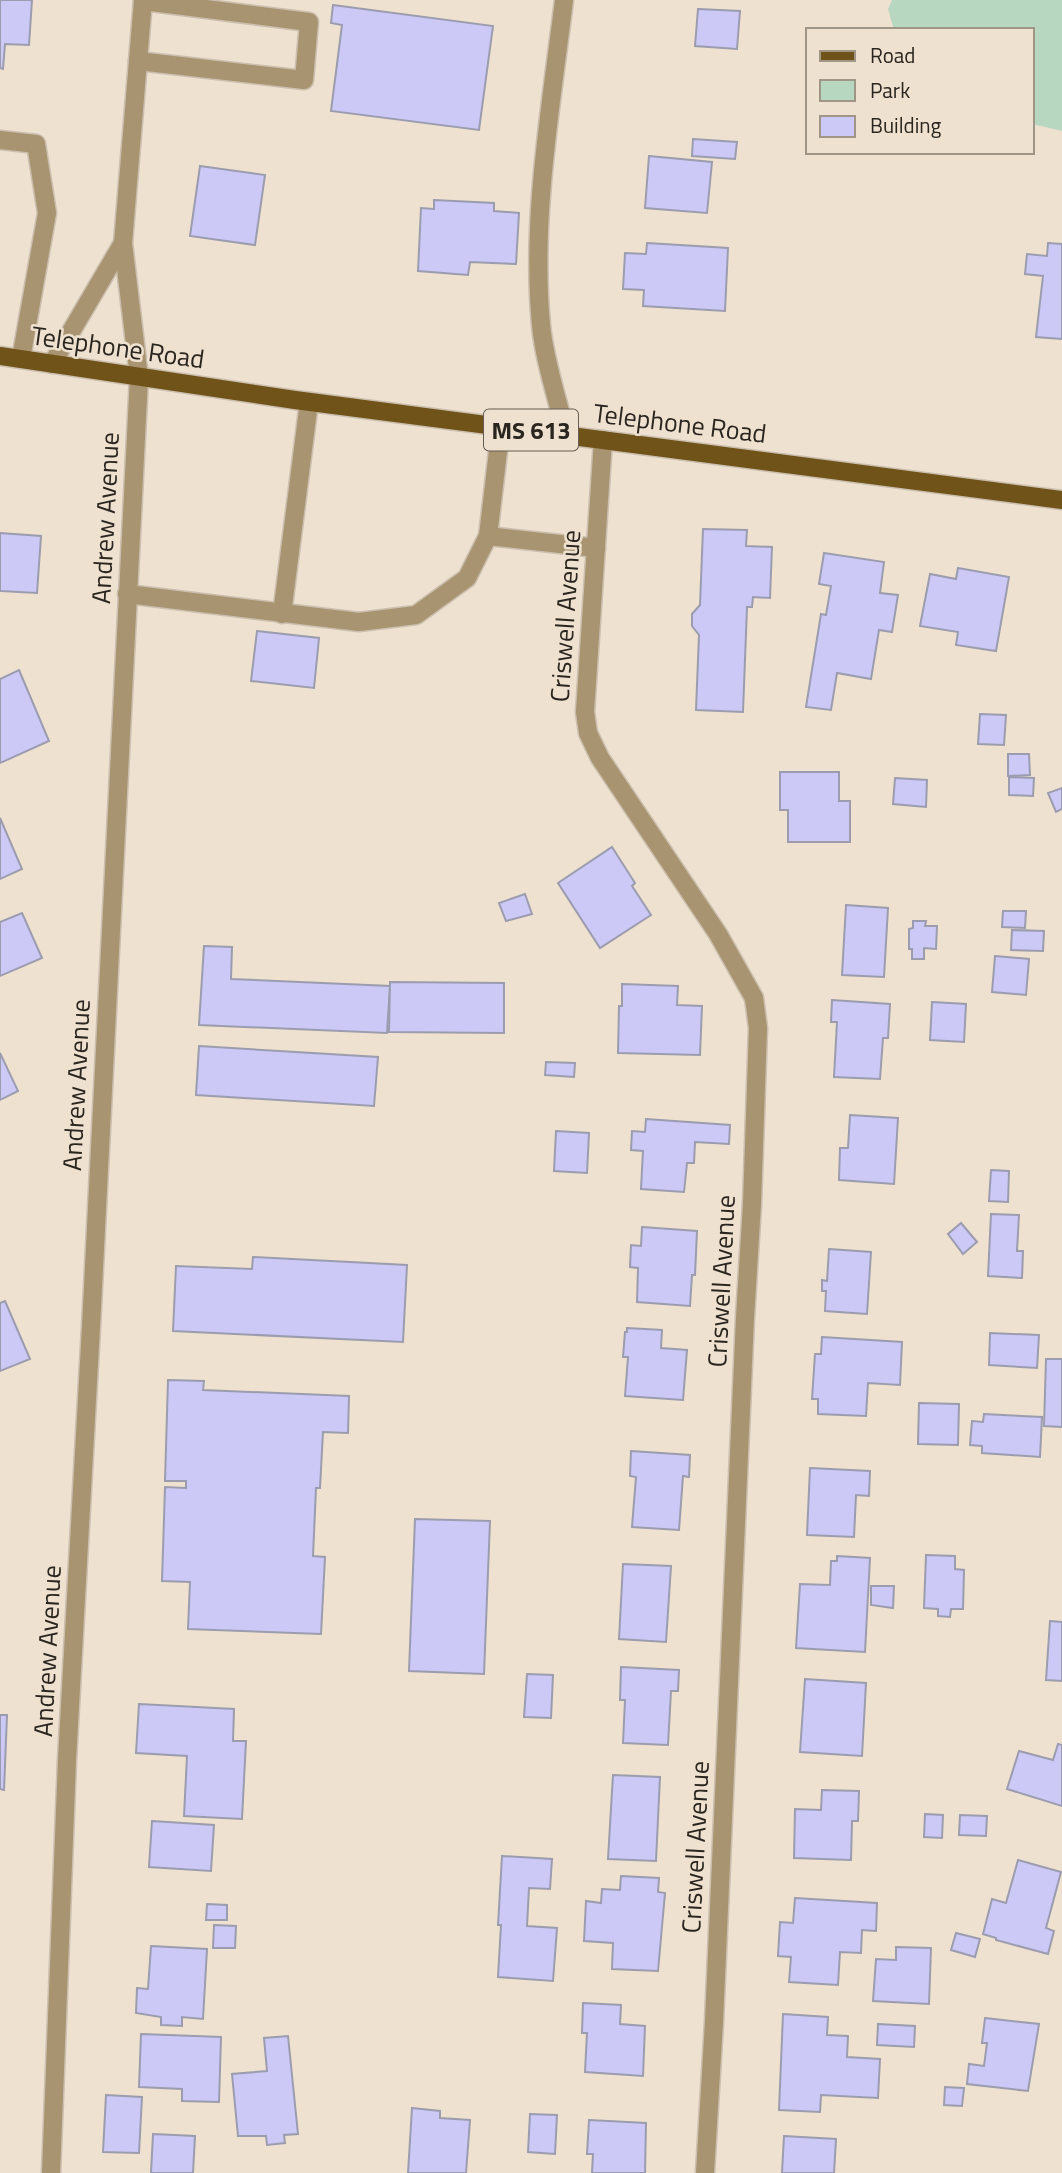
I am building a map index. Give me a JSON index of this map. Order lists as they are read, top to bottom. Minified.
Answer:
{"streets":{"main road":["Telephone Road","MS 613"],"street":["Andrew Avenue","Criswell Avenue"]},"crossings":[["Telephone Road","Andrew Avenue"],["Telephone Road","Criswell Avenue"]],"legend":["Road","Park","Building"]}
